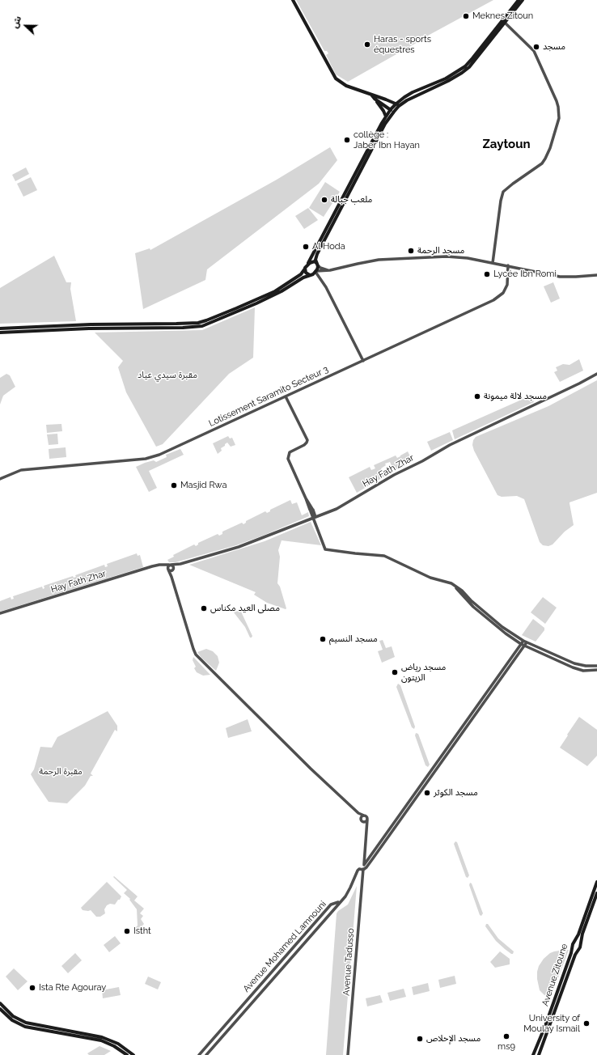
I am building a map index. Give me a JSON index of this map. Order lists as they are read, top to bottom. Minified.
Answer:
{"streets":{"main road":["Avenue Zitoune"],"street":["Lotissement Saramito Secteur 3","Hay Fath Zhar","Avenue Mohamed Lamnouni","Avenue Tadusso"]},"districts":["Zaytoun"],"parks":["مقبرة سيدي عياد","مقبرة الرحمة"],"places":["Meknes Zitoun","Haras - sports équestres","مسجد","collège : Jaber Ibn Hayan","ملعب جبالة","Al Hoda","مسجد الرحمة","Lycée Ibn Romi","مسجد لالة ميمونة","Masjid Rwa","مصلى العيد مكناس","مسجد النسيم","مسجد رياض الزيتون","مسجد الكوثر","Istht","Ista Rte Agouray","University of Moulay Ismail","ms9","مسجد الإخلاص"],"north":"left"}
